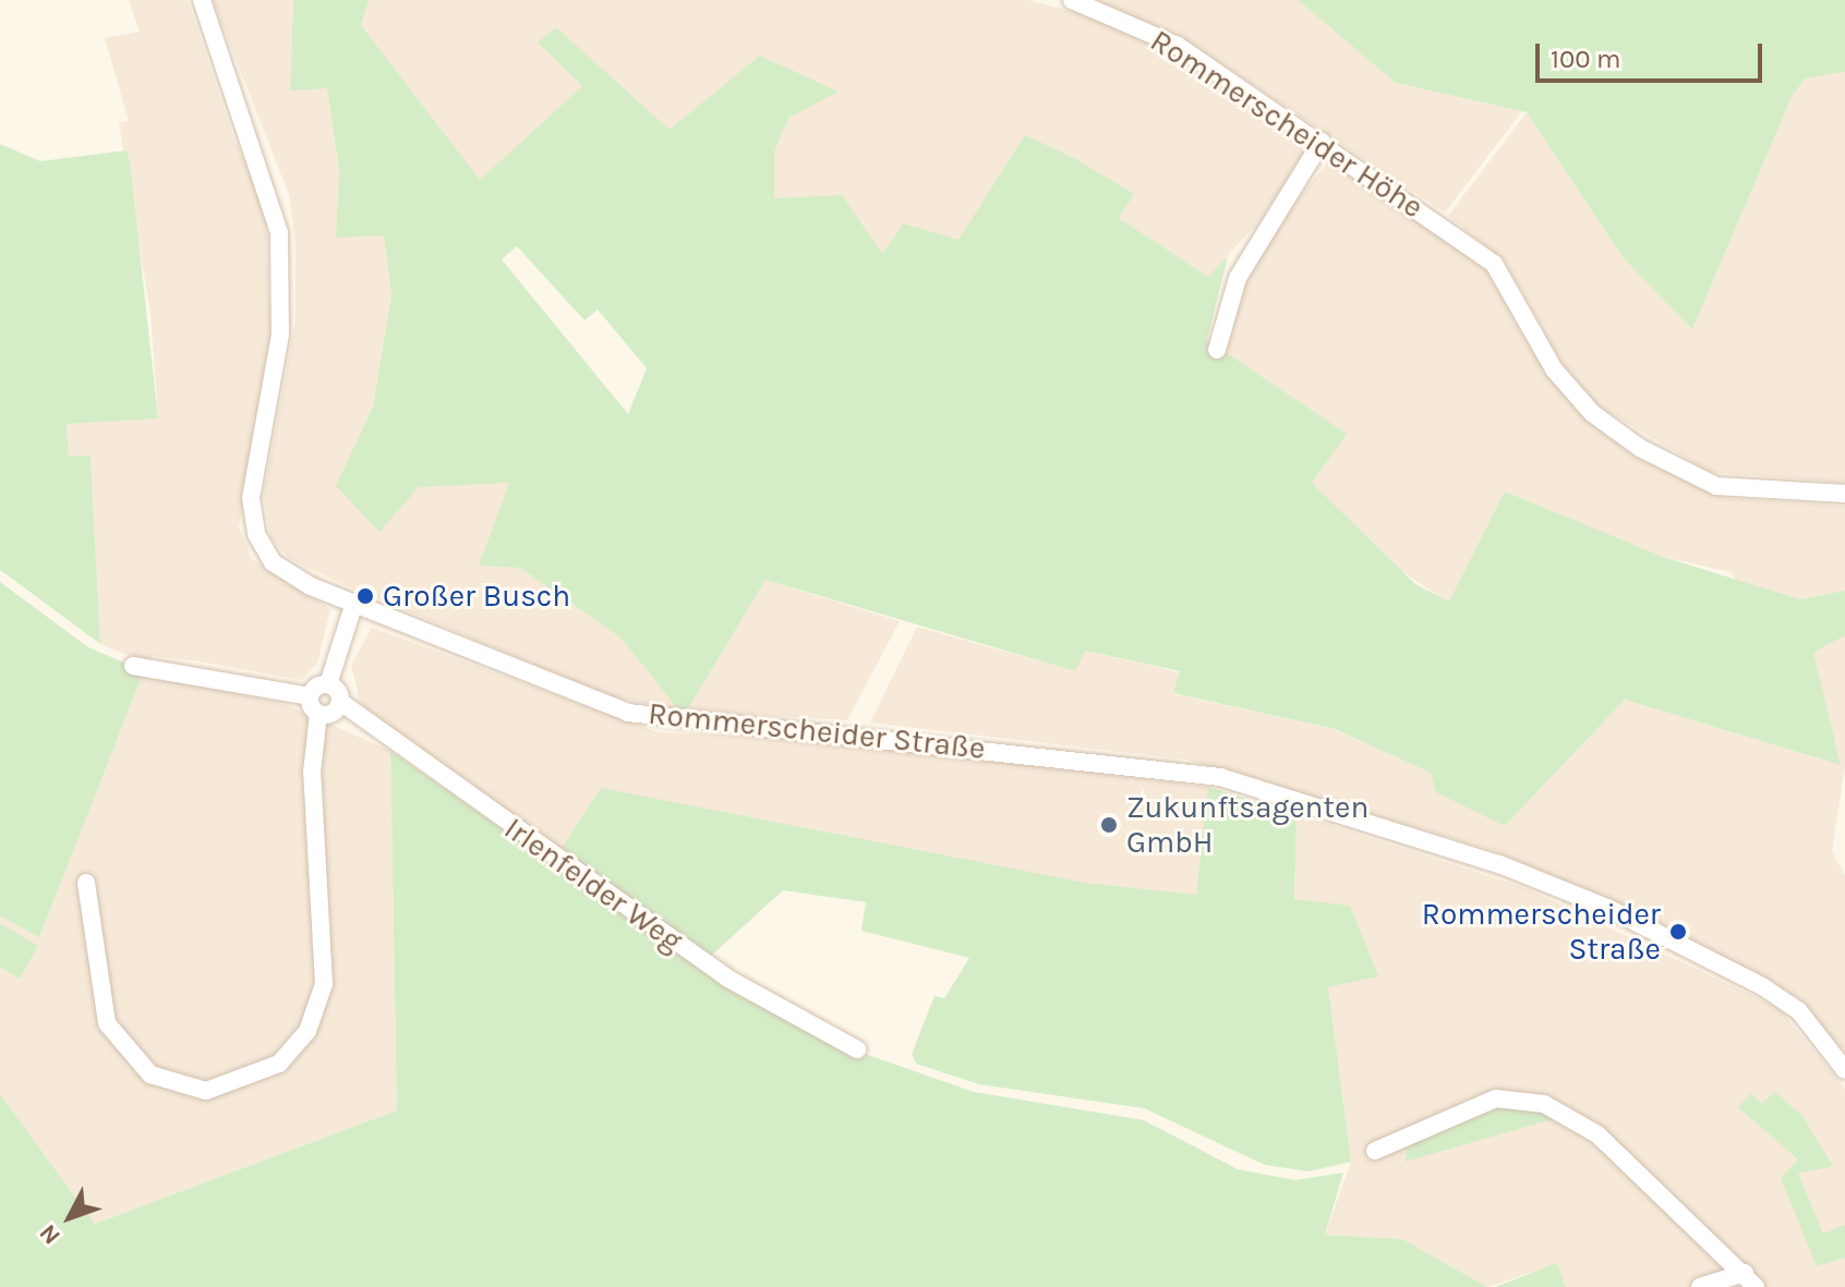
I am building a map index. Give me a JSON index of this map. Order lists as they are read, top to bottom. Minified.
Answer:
{"streets":{"street":["Rommerscheider Höhe","Rommerscheider Straße","Irlenfelder Weg"]},"places":["Großer Busch","Zukunftsagenten GmbH","Rommerscheider Straße"],"scale_bar":"100 m","north":"bottom left"}
